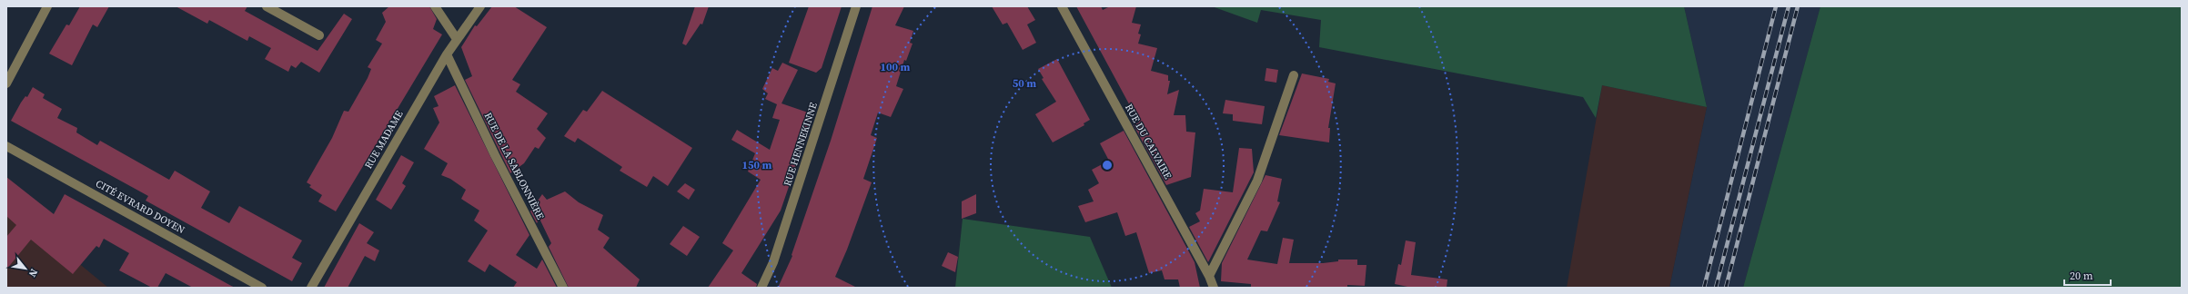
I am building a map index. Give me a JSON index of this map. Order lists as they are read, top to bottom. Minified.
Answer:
{"streets":{"street":["RUE MADAME","RUE DU CALVAIRE","RUE HENNEKINNE","RUE DE LA SABLONNIÈRE","CITÉ EVRARD DOYEN"]},"crossings":[["RUE MADAME","RUE DE LA SABLONNIÈRE"]],"scale_bar":"20 m","north":"bottom right","rings":["100 m","50 m","150 m"]}
